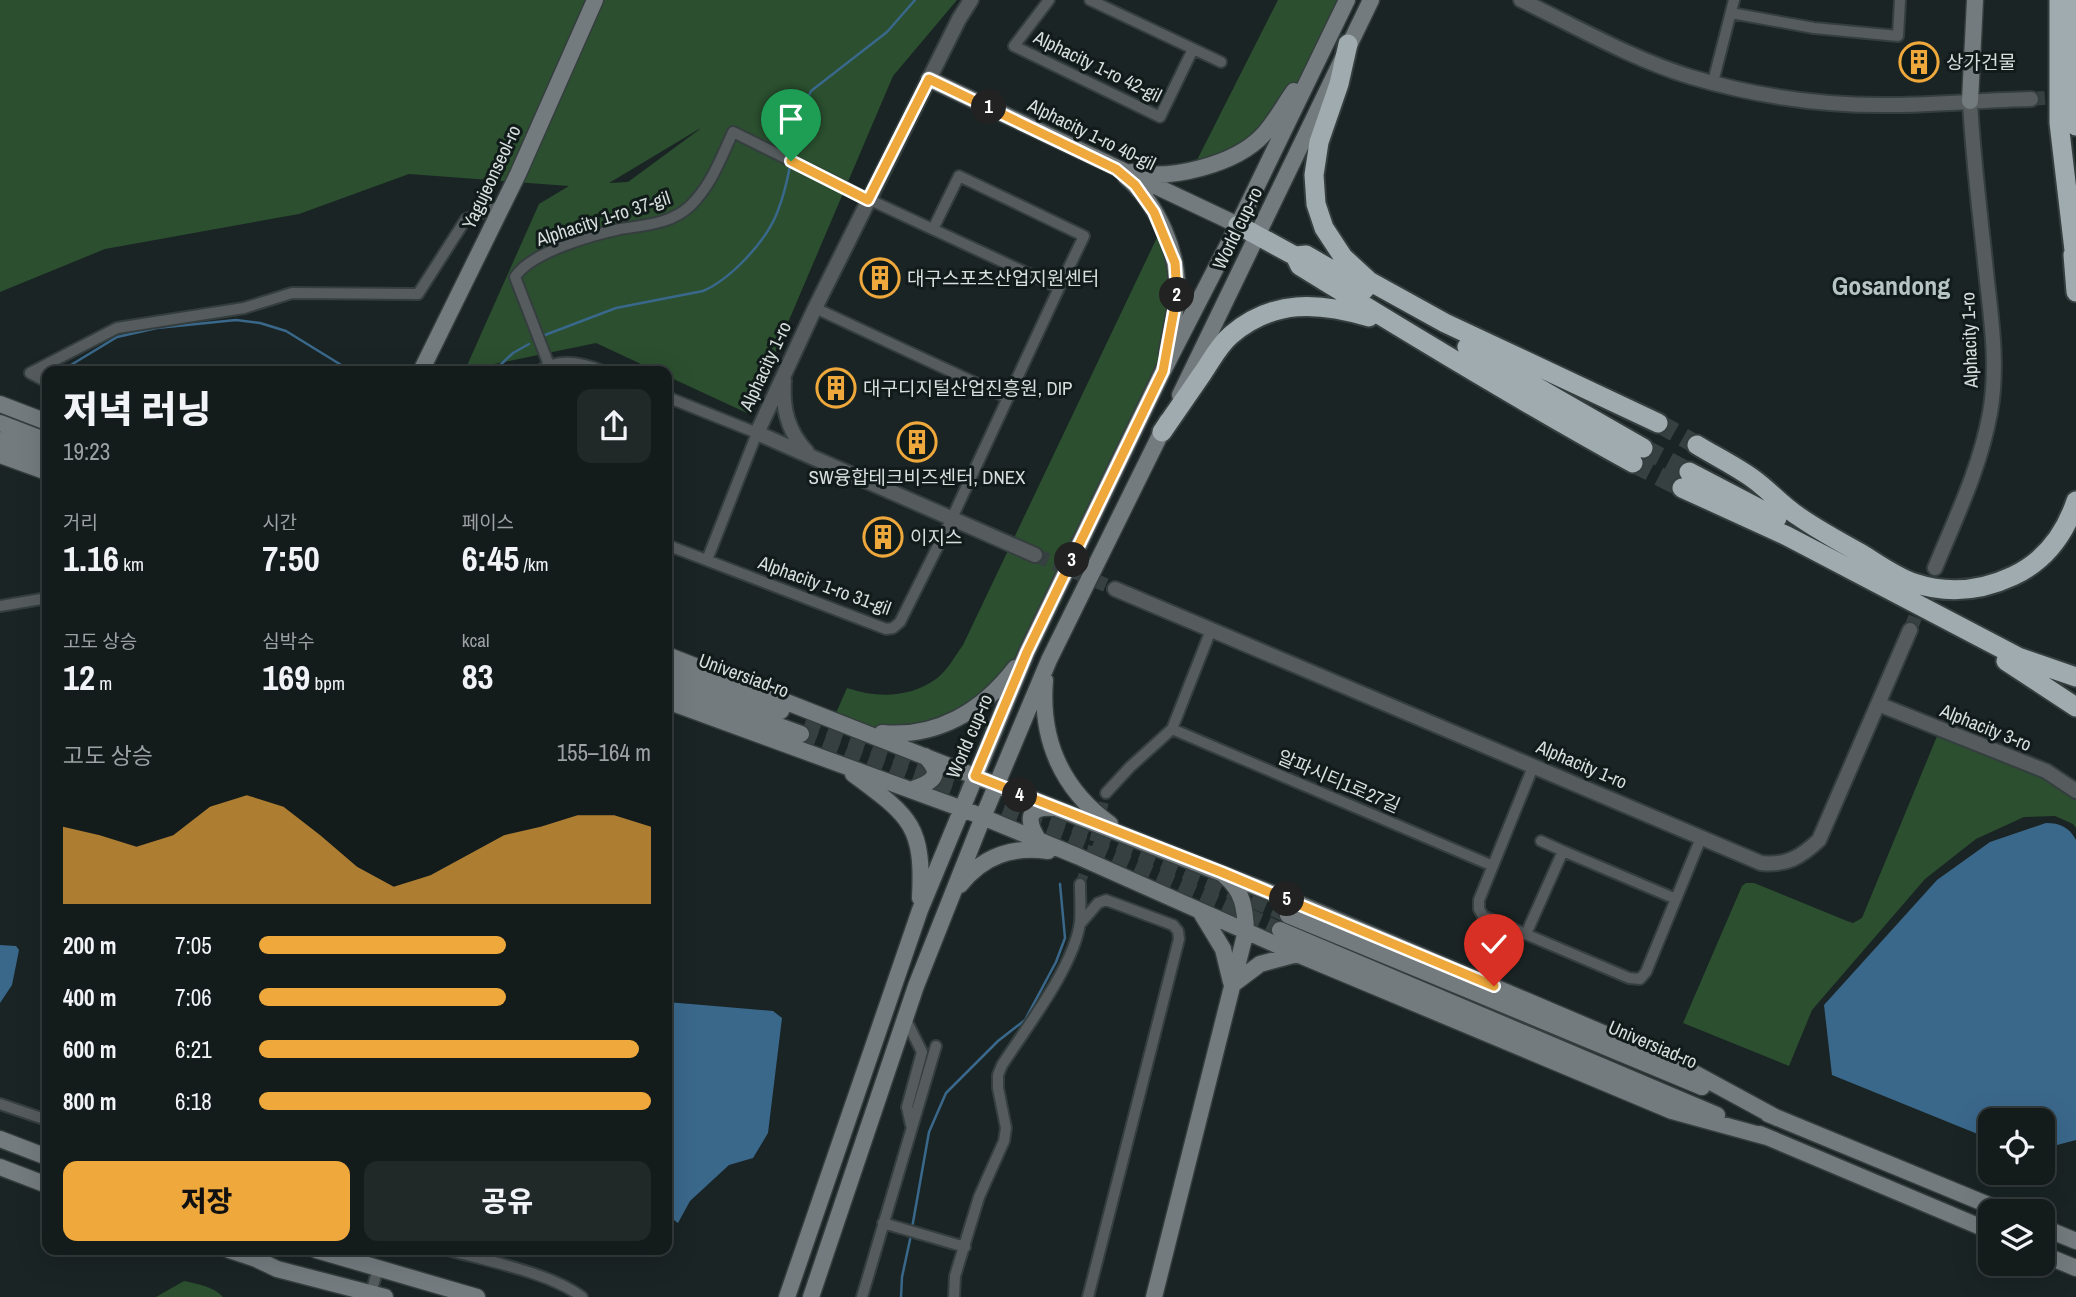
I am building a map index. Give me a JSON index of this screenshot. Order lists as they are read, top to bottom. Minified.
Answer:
{"streets":{"main road":["Alphacity 1-ro 40-gil","Yagujeonseol-ro","World cup-ro","Alphacity 1-ro","Universiad-ro"],"street":["Alphacity 1-ro 42-gil","Alphacity 1-ro 37-gil","Alphacity 1-ro 31-gil","Alphacity 3-ro","알파시티1로27길"]},"crossings":[["Alphacity 1-ro 40-gil","World cup-ro"],["Alphacity 1-ro 40-gil","Alphacity 1-ro"],["Alphacity 1-ro 37-gil","Alphacity 1-ro"],["Alphacity 1-ro","Alphacity 1-ro 31-gil"],["Alphacity 1-ro","Alphacity 3-ro"]],"districts":["Gosandong"],"places":{"building":["상가건물","대구스포츠산업지원센터","대구디지털산업진흥원, DIP","SW융합테크비즈센터, DNEX","이지스"]},"page":{"pins":["1","2","3","4","5"],"heading":["저녁 러닝","19:23"],"stats":[["거리","1.16 km"],["시간","7:50"],["페이스","6:45 /km"],["고도 상승","12 m"],["심박수","169 bpm"],["kcal","83"]],"chart":["고도 상승","155–164 m"],"list":[{"name":"200 m","note":"7:05"},{"name":"400 m","note":"7:06"},{"name":"600 m","note":"6:21"},{"name":"800 m","note":"6:18"}],"buttons":["저장","공유"]}}
